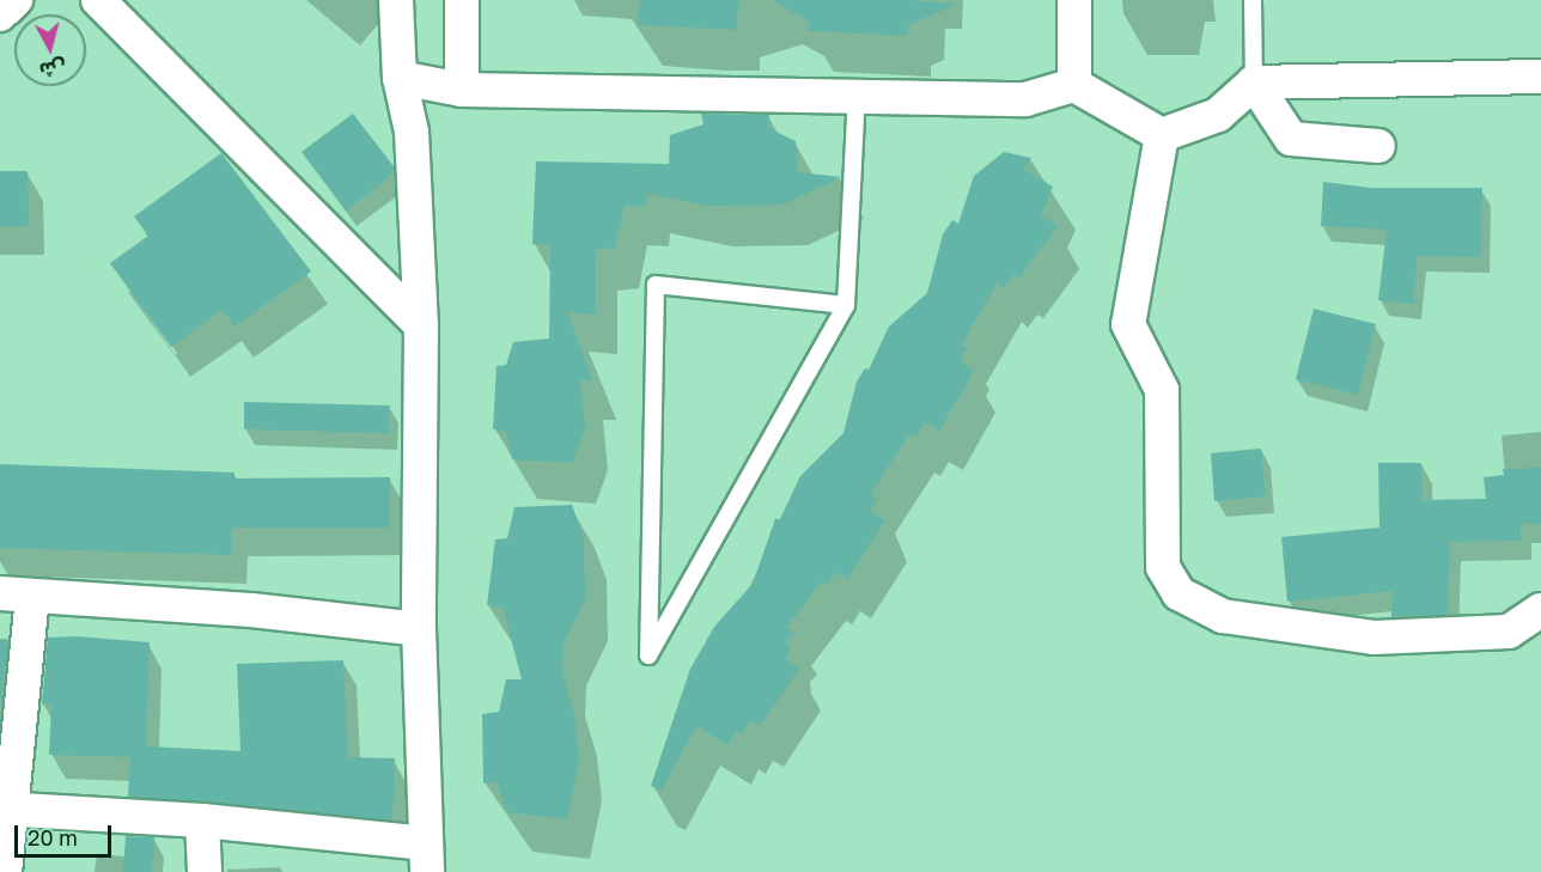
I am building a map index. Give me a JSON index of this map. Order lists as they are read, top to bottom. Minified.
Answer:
{"scale_bar":"20 m","north":"bottom"}
